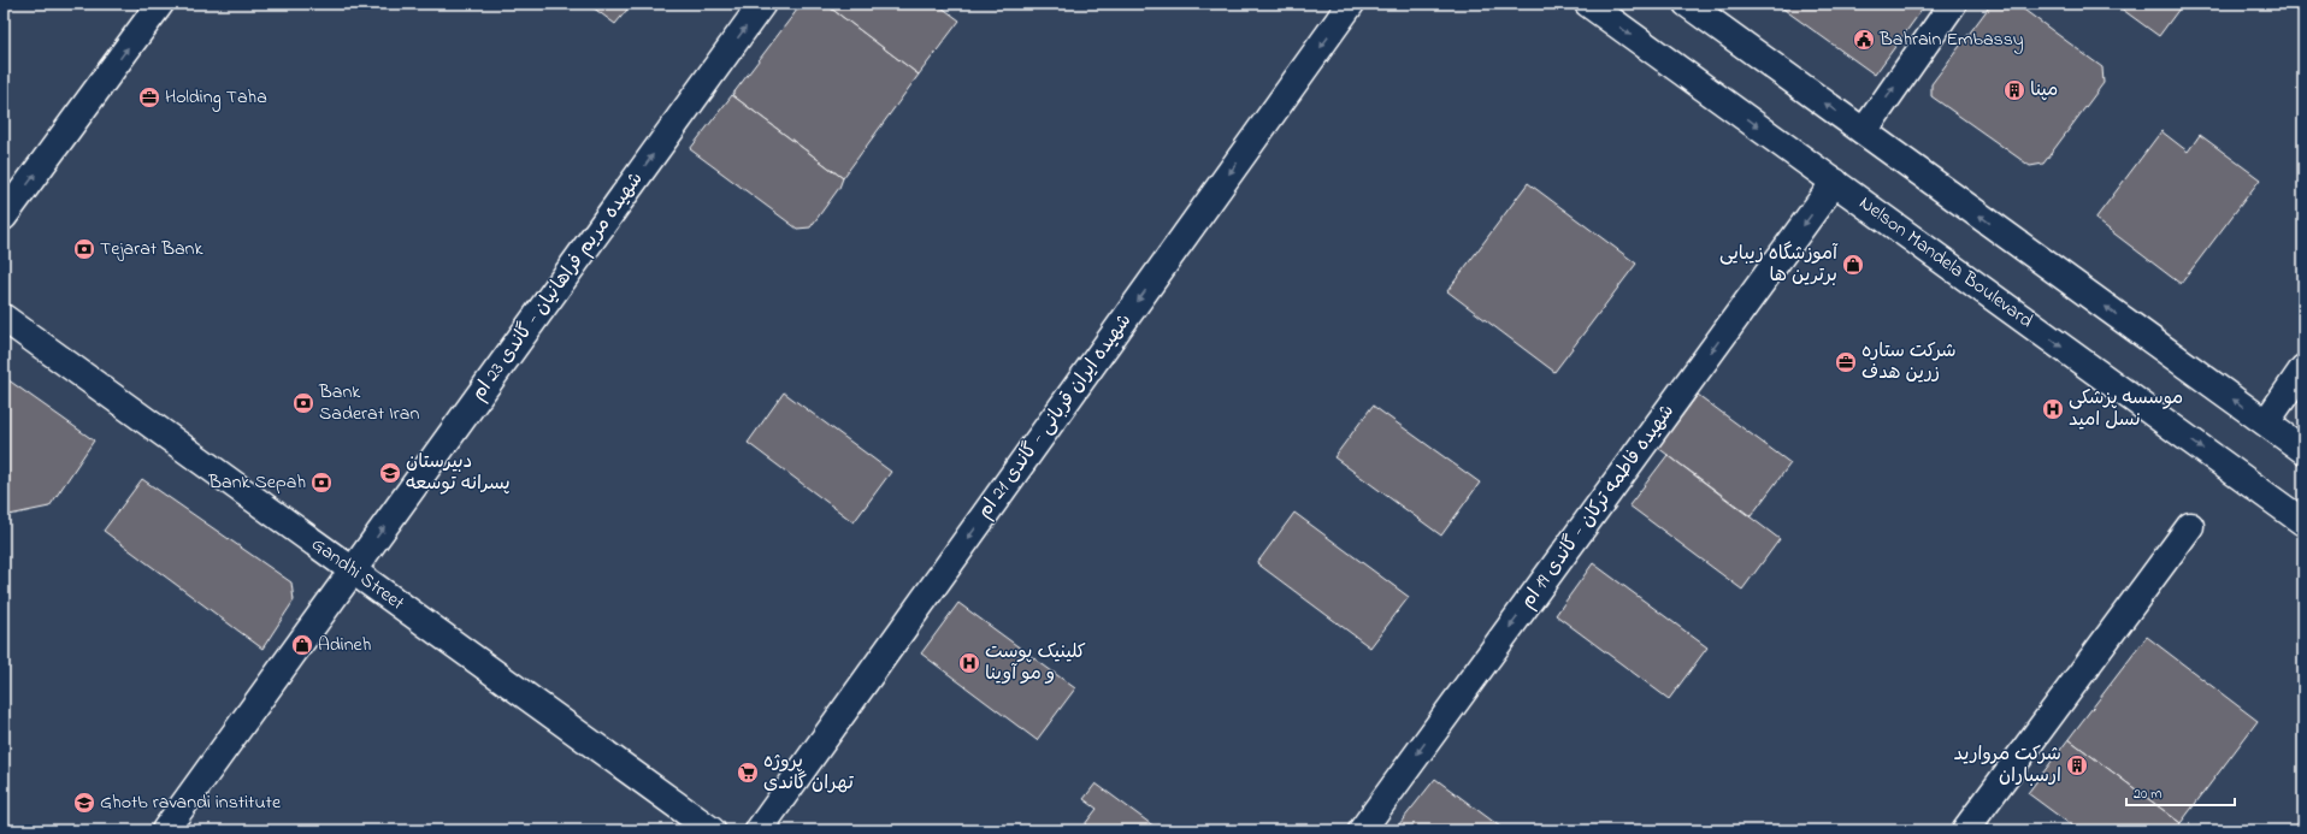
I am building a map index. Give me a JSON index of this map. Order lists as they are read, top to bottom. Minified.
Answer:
{"streets":{"street":["Nelson Mandela Boulevard","شهیده مریم فراهانیان - گاندی 23 ام","شهیده ایران قربانی - گاندی 21 ام","شهیده فاطمه ترکان - گاندی 19 ام","Gandhi Street"]},"crossings":[["Nelson Mandela Boulevard","شهیده فاطمه ترکان - گاندی 19 ام"],["شهیده مریم فراهانیان - گاندی 23 ام","Gandhi Street"]],"one_way":["شهیده مریم فراهانیان - گاندی 23 ام","شهیده ایران قربانی - گاندی 21 ام","شهیده فاطمه ترکان - گاندی 19 ام"],"places":{"public building":["Bahrain Embassy"],"building":["مپنا","شرکت مروارید ارسباران"],"office":["Holding Taha","شرکت ستاره زرین هدف"],"bank":["Tejarat Bank","Bank Saderat Iran","Bank Sepah"],"shop":["آموزشگاه زیبایی برترین ها","Adineh"],"hospital":["موسسه پزشکی نسل امید","کلینیک پوست و مو آوینا"],"school or university":["دبیرستان پسرانه توسعه","Ghotb ravandi institute"],"supermarket":["پروژه تهران گاندی"]},"scale_bar":"20 m"}
